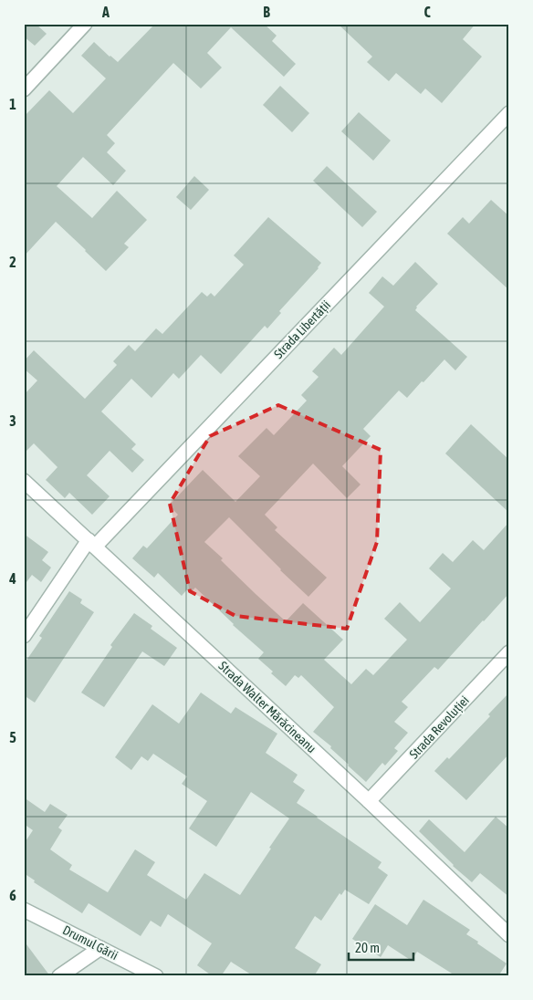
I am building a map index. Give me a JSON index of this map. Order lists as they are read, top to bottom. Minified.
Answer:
{"streets":{"street":["Strada Libertății","Strada Walter Mărăcineanu","Strada Revoluției","Drumul Gării"]},"crossings":[["Strada Libertății","Strada Walter Mărăcineanu"],["Strada Walter Mărăcineanu","Strada Revoluției"]],"scale_bar":"20 m","grid":{"columns":["A","B","C"],"rows":["1","2","3","4","5","6"]}}
